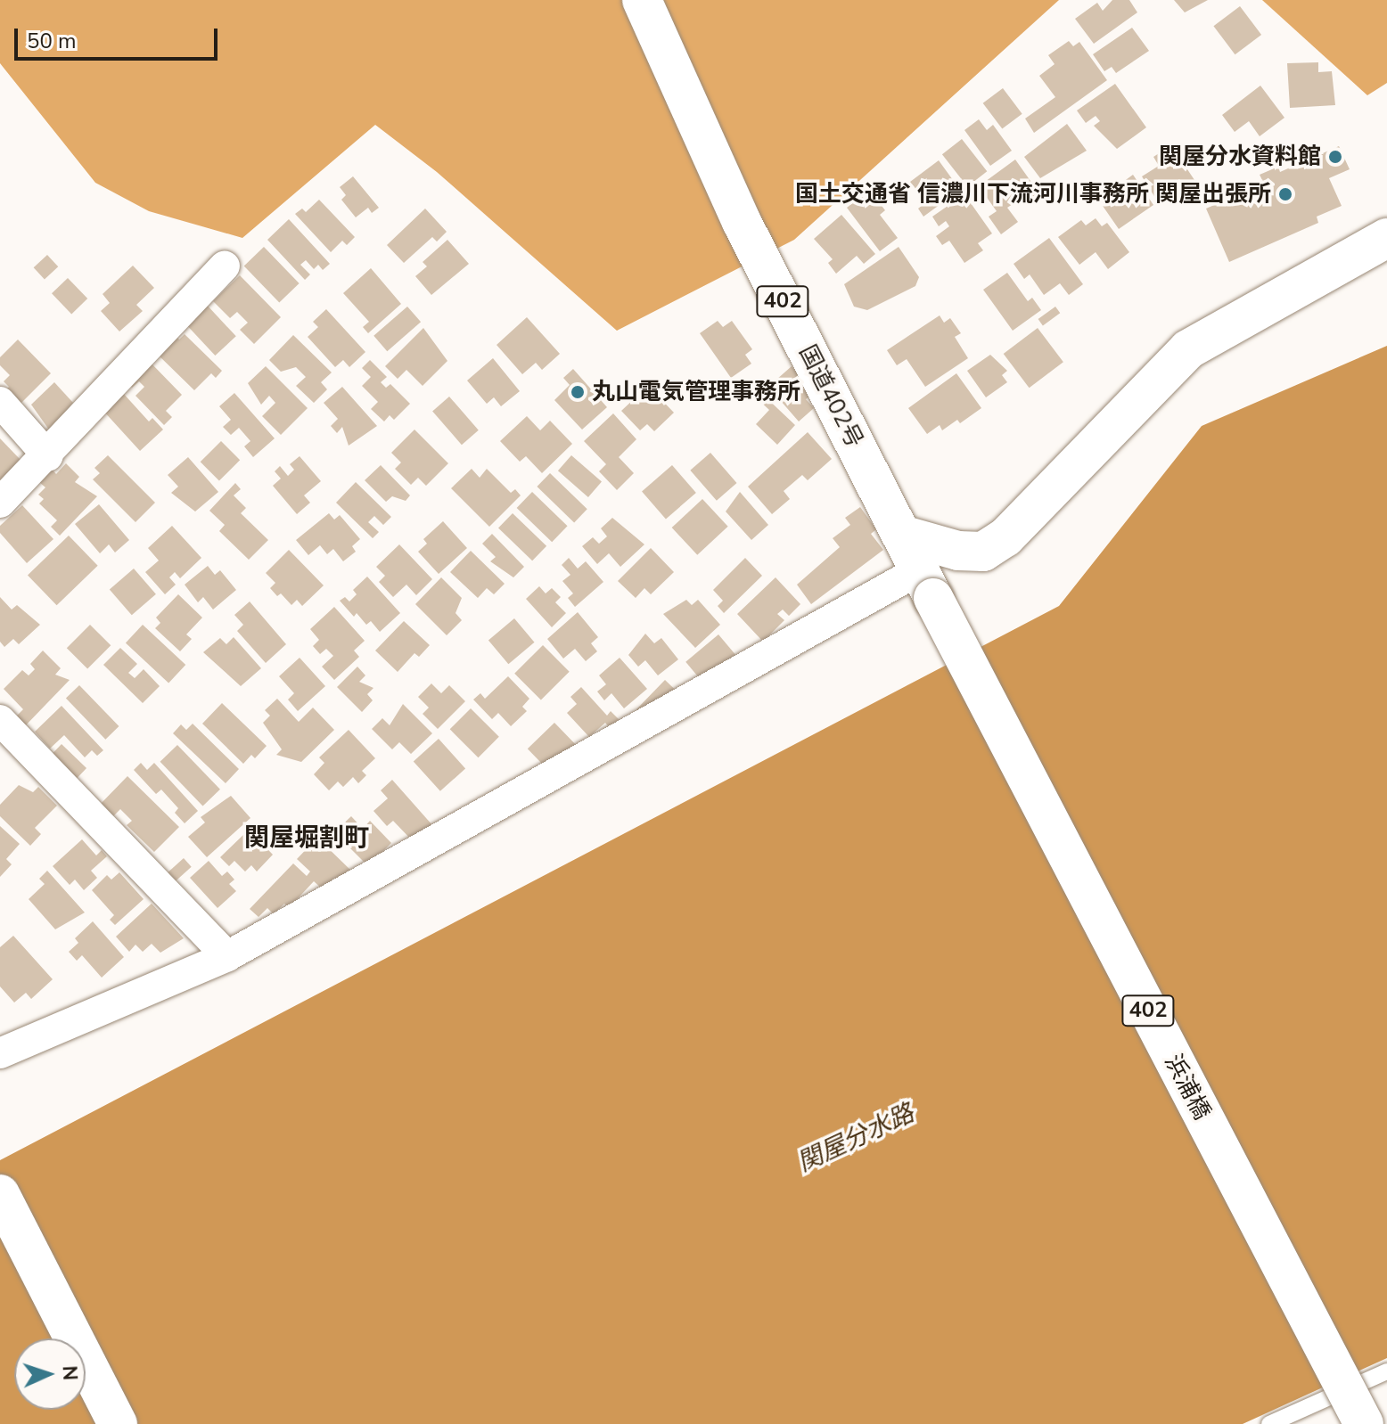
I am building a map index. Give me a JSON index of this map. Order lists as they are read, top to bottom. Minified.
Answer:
{"streets":{"main road":["402","国道402号","浜浦橋"]},"crossings":[["国道402号","浜浦橋"]],"districts":["関屋堀割町"],"water":["関屋分水路"],"places":["関屋分水資料館","国土交通省 信濃川下流河川事務所 関屋出張所","丸山電気管理事務所"],"scale_bar":"50 m","north":"right"}
